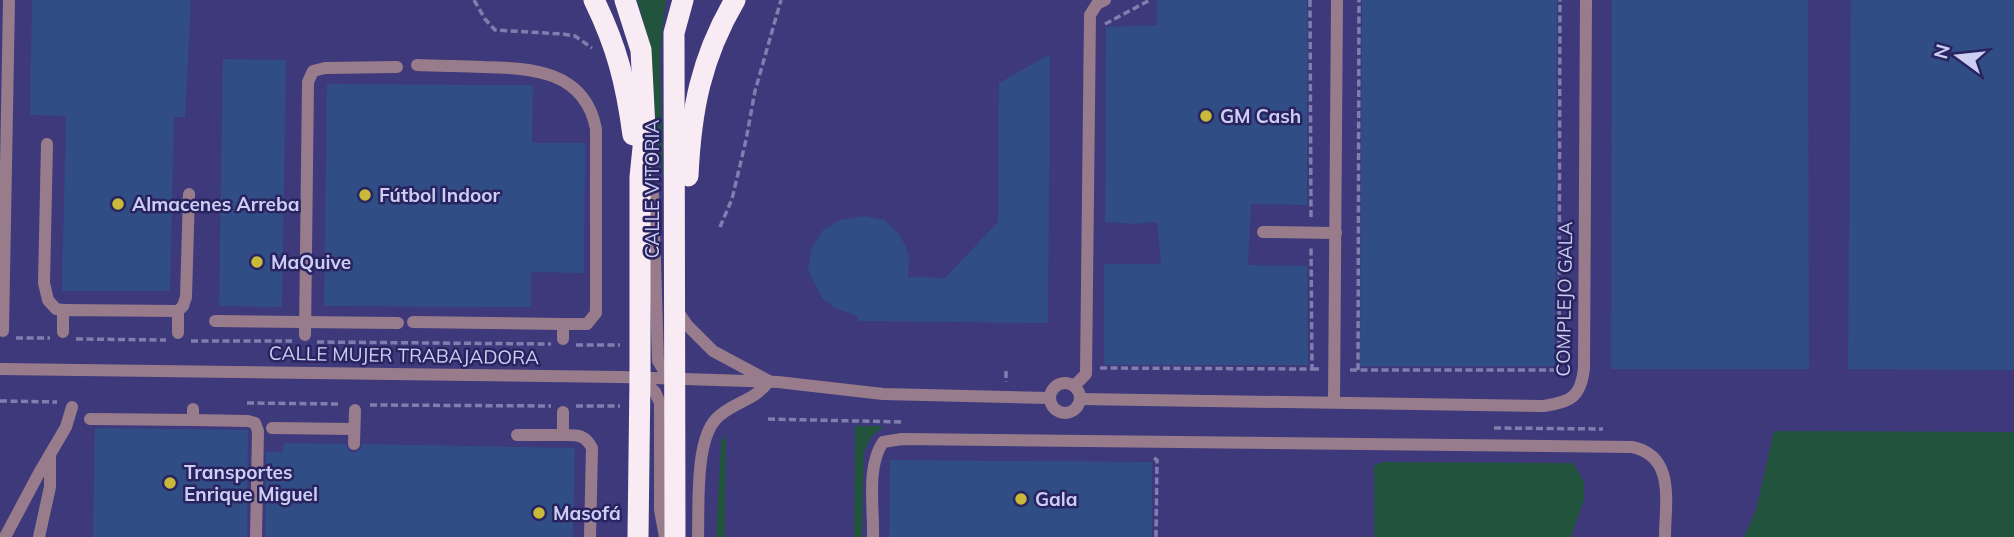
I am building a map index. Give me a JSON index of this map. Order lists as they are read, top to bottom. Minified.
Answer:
{"streets":{"highway":["CALLE VITORIA"],"street":["COMPLEJO GALA","CALLE MUJER TRABAJADORA"]},"crossings":[["CALLE VITORIA","CALLE MUJER TRABAJADORA"],["COMPLEJO GALA","CALLE MUJER TRABAJADORA"]],"places":["GM Cash","Fútbol Indoor","Almacenes Arreba","MaQuive","Transportes Enrique Miguel","Gala","Masofá"],"north":"left"}
